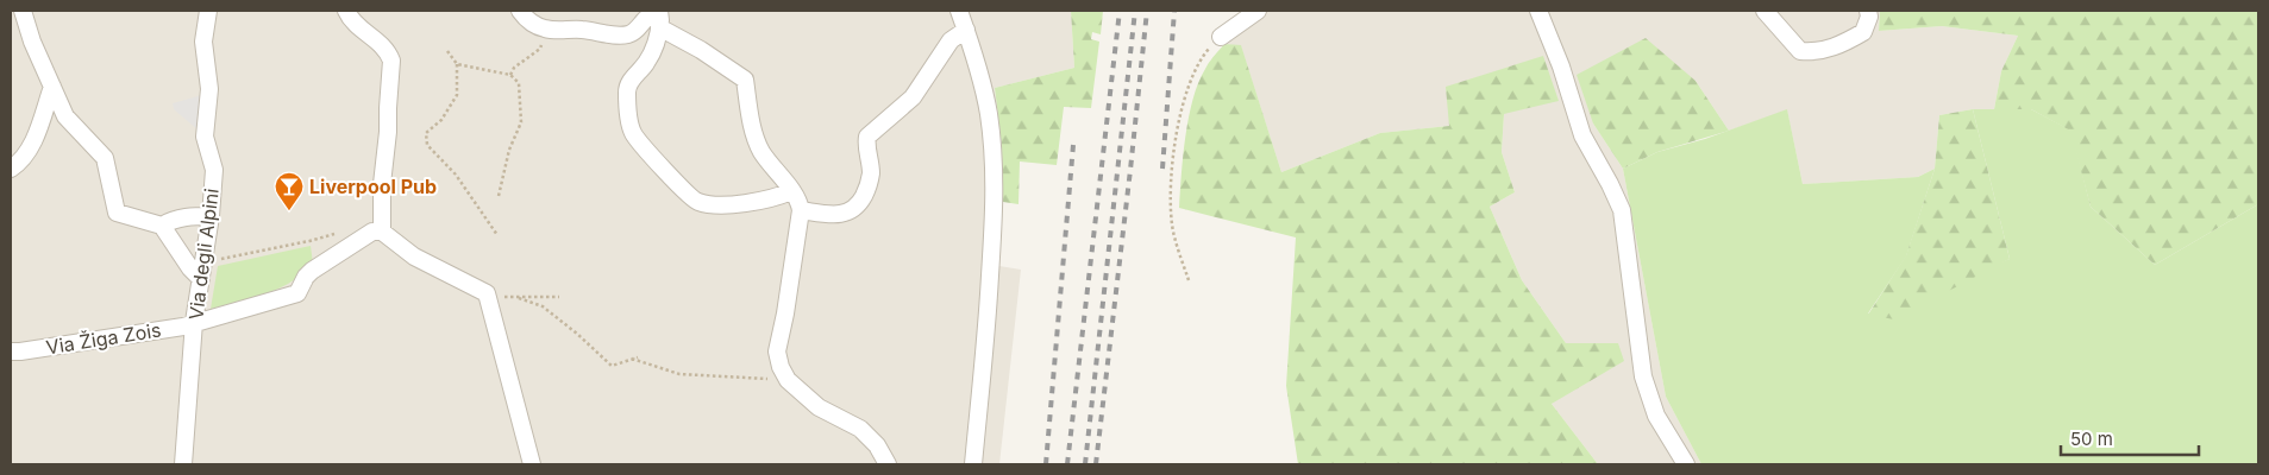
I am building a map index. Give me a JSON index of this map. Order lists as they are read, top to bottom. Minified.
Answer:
{"streets":{"street":["Via degli Alpini","Via Žiga Zois"]},"crossings":[["Via degli Alpini","Via Žiga Zois"]],"places":{"bar":["Liverpool Pub"]},"scale_bar":"50 m"}
